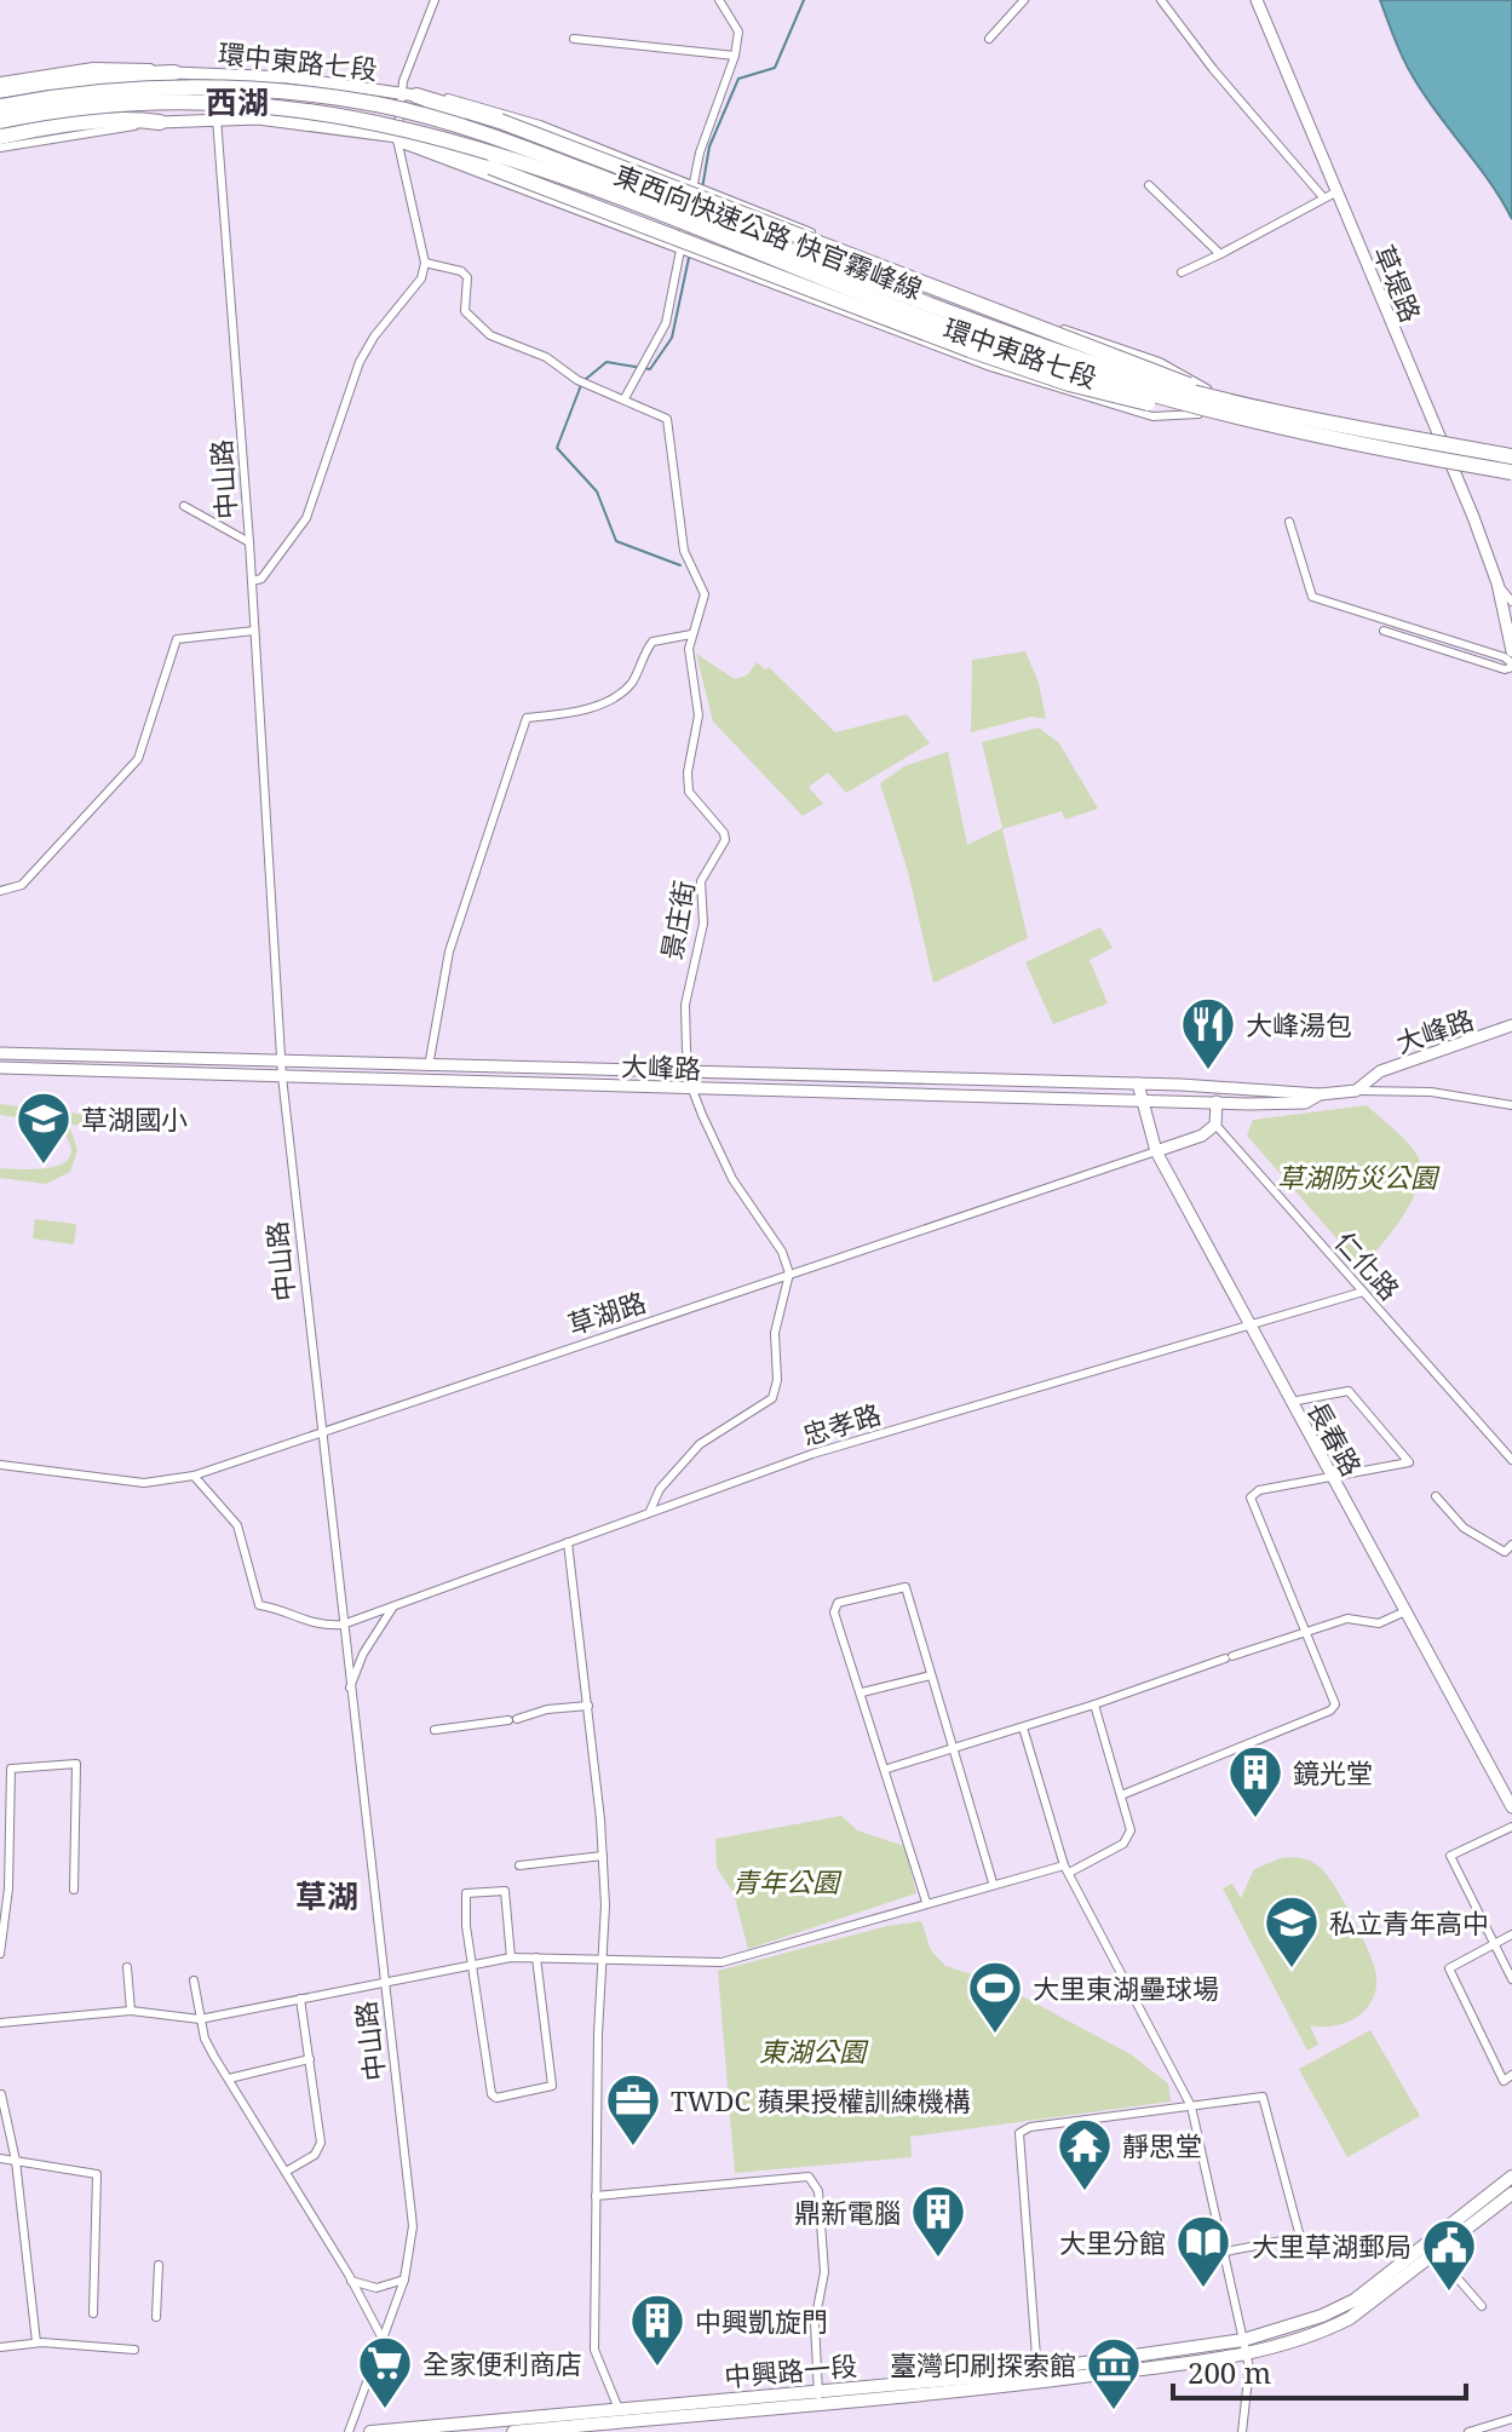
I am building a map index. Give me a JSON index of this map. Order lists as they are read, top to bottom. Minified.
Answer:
{"streets":{"highway":["東西向快速公路 快官霧峰線"],"main road":["中興路一段"],"street":["環中東路七段","草堤路","中山路","景庄街","大峰路","仁化路","草湖路","忠孝路","長春路"]},"crossings":[["環中東路七段","東西向快速公路 快官霧峰線"],["環中東路七段","草堤路"],["環中東路七段","中山路"],["中山路","大峰路"],["中山路","草湖路"],["中山路","忠孝路"],["景庄街","大峰路"],["景庄街","草湖路"],["大峰路","長春路"],["仁化路","草湖路"],["仁化路","忠孝路"],["草湖路","長春路"],["忠孝路","長春路"]],"districts":["西湖","草湖"],"parks":["草湖防災公園","青年公園","東湖公園"],"places":{"restaurant":["大峰湯包"],"school or university":["草湖國小","私立青年高中"],"building":["鏡光堂","鼎新電腦","中興凱旋門"],"sports":["大里東湖壘球場"],"office":["TWDC 蘋果授權訓練機構"],"temple":["靜思堂"],"library":["大里分館"],"public building":["大里草湖郵局"],"supermarket":["全家便利商店"],"museum":["臺灣印刷探索館"]},"scale_bar":"200 m"}
